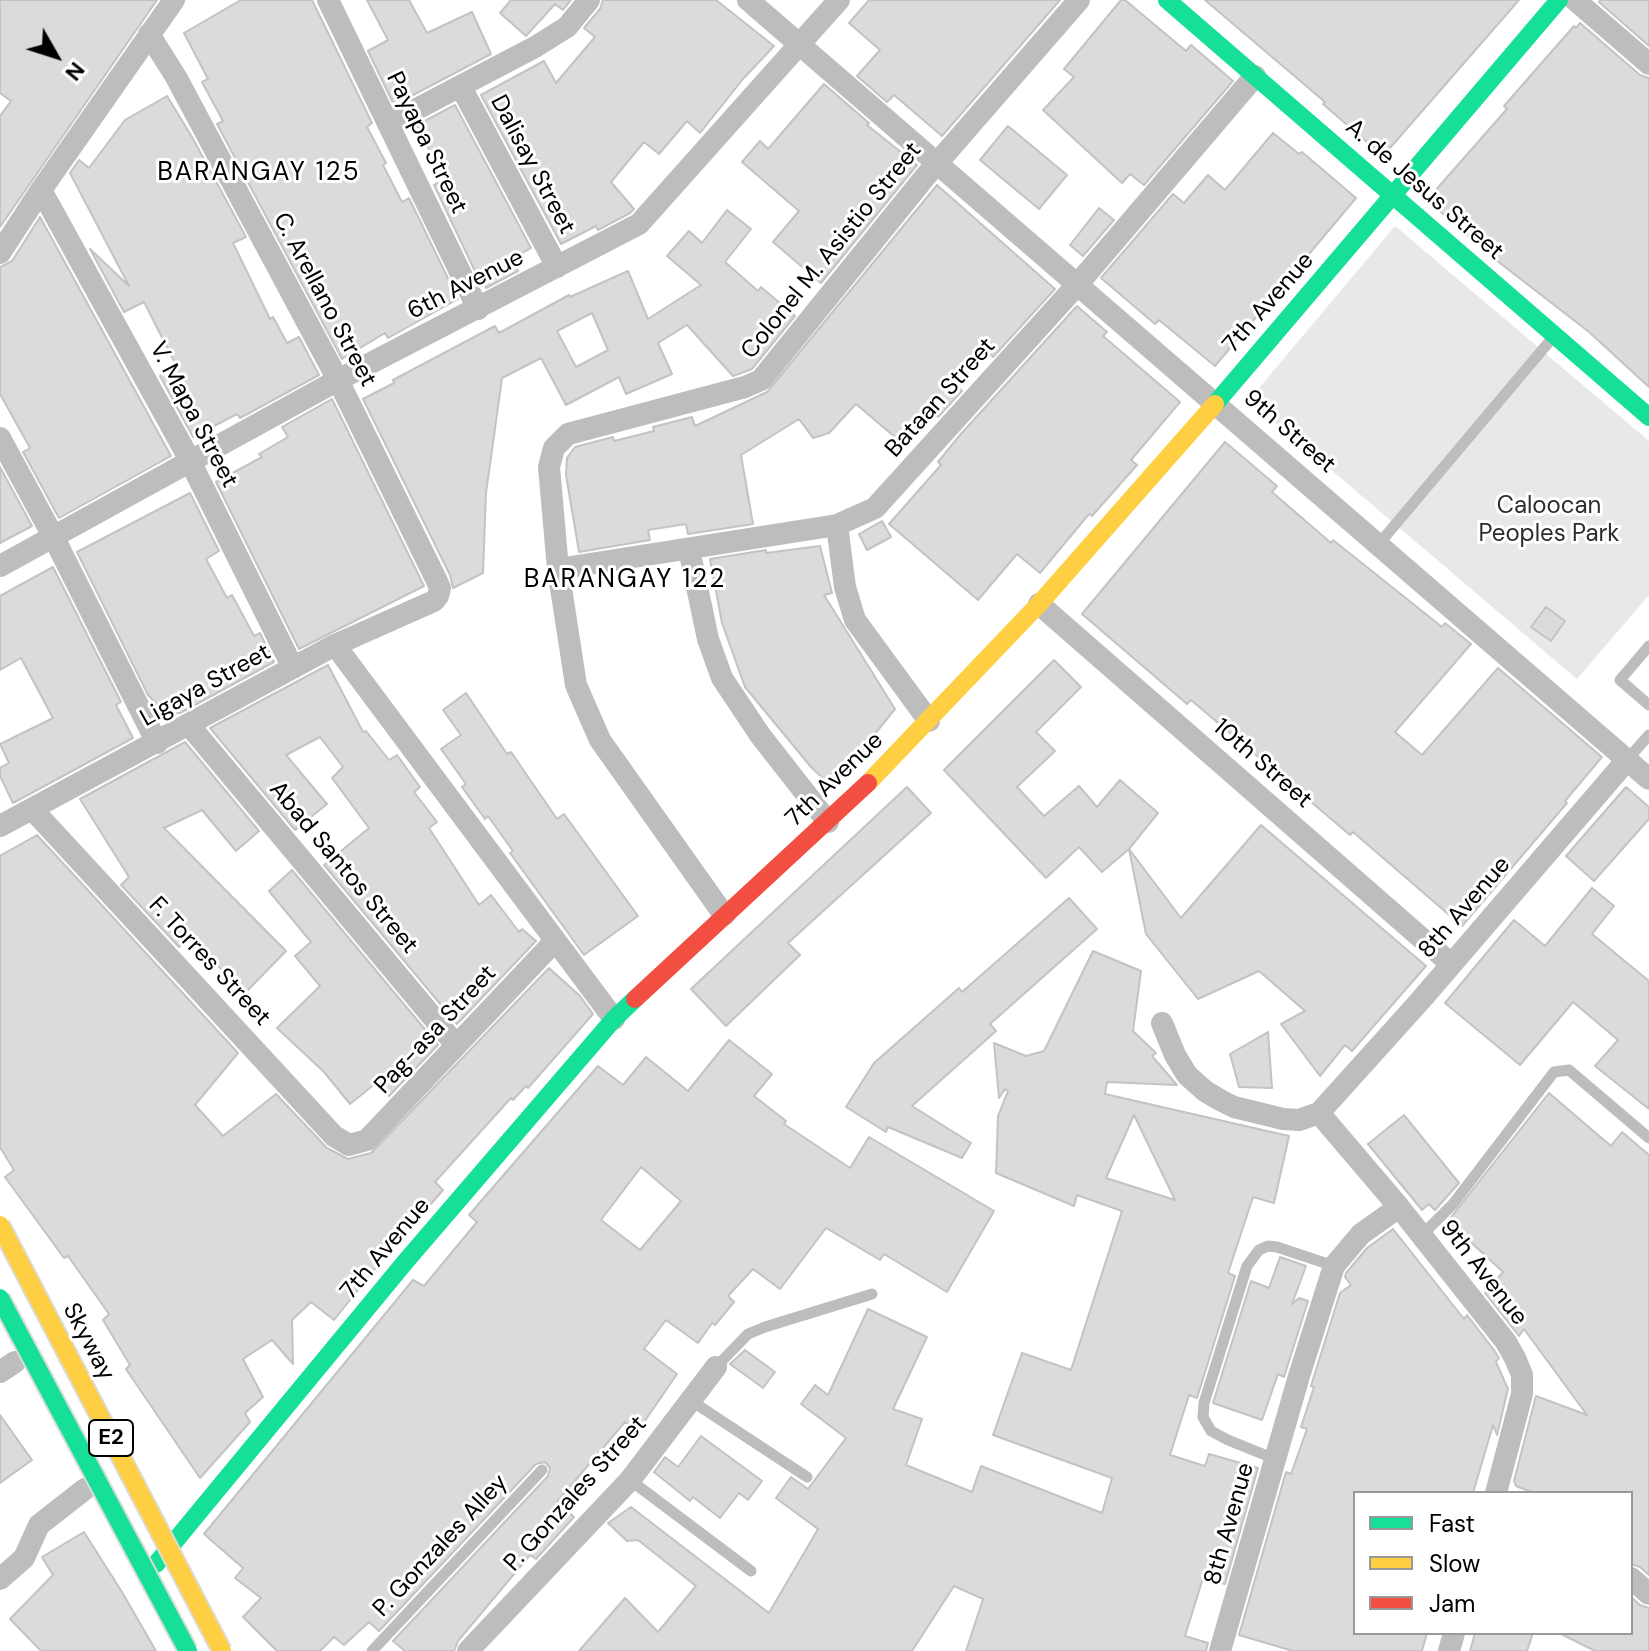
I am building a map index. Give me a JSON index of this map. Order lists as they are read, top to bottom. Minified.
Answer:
{"streets":{"main road":["A. de Jesus Street","7th Avenue","Skyway","E2"],"street":["Payapa Street","Dalisay Street","Colonel M. Asistio Street","6th Avenue","C. Arellano Street","Bataan Street","V. Mapa Street","9th Street","Ligaya Street","10th Street","Abad Santos Street","8th Avenue","F. Torres Street","Pag-asa Street","9th Avenue","P. Gonzales Street"],"lane":["P. Gonzales Alley"]},"crossings":[["Payapa Street","6th Avenue"],["Dalisay Street","6th Avenue"],["A. de Jesus Street","7th Avenue"],["A. de Jesus Street","Bataan Street"],["Colonel M. Asistio Street","7th Avenue"],["Colonel M. Asistio Street","Bataan Street"],["Colonel M. Asistio Street","9th Street"],["6th Avenue","C. Arellano Street"],["6th Avenue","V. Mapa Street"],["6th Avenue","9th Street"],["C. Arellano Street","Ligaya Street"],["7th Avenue","9th Street"],["7th Avenue","10th Street"],["Bataan Street","9th Street"],["V. Mapa Street","Ligaya Street"],["9th Street","8th Avenue"],["Ligaya Street","Abad Santos Street"],["Ligaya Street","F. Torres Street"],["10th Street","8th Avenue"],["Abad Santos Street","Pag-asa Street"],["8th Avenue","9th Avenue"],["F. Torres Street","Pag-asa Street"]],"districts":["BARANGAY 125","BARANGAY 122"],"parks":["Caloocan Peoples Park"],"legend":["Fast","Slow","Jam"],"north":"bottom right"}
